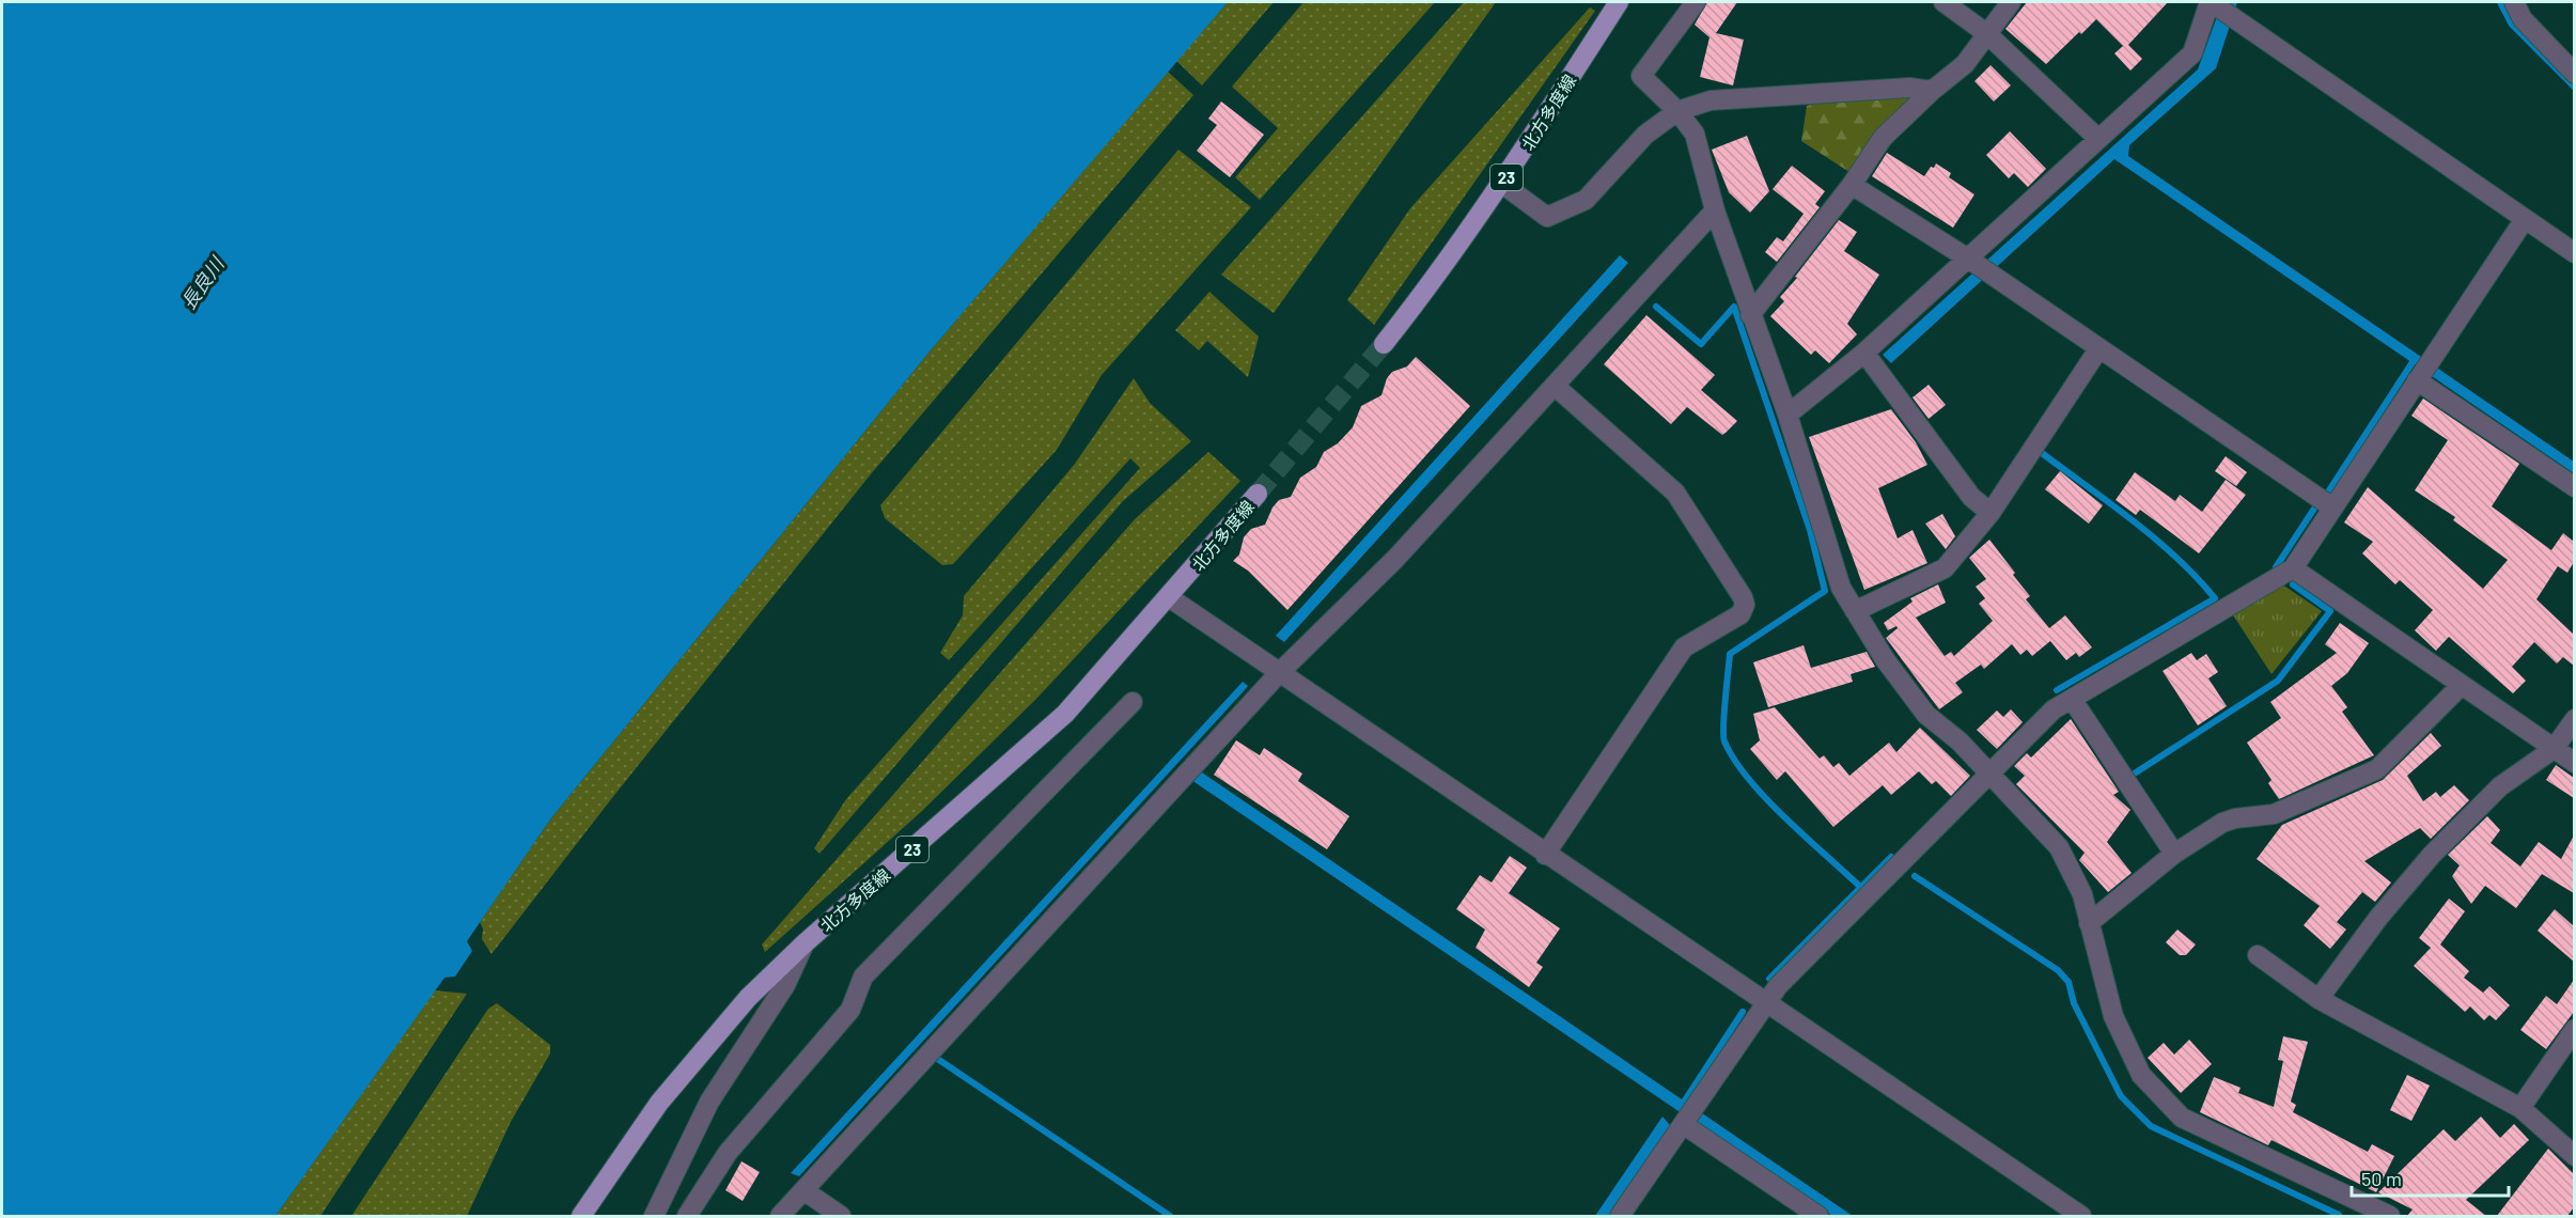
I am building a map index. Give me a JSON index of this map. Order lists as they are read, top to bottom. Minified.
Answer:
{"streets":{"main road":["北方多度線","23"]},"water":["長良川"],"scale_bar":"50 m"}
